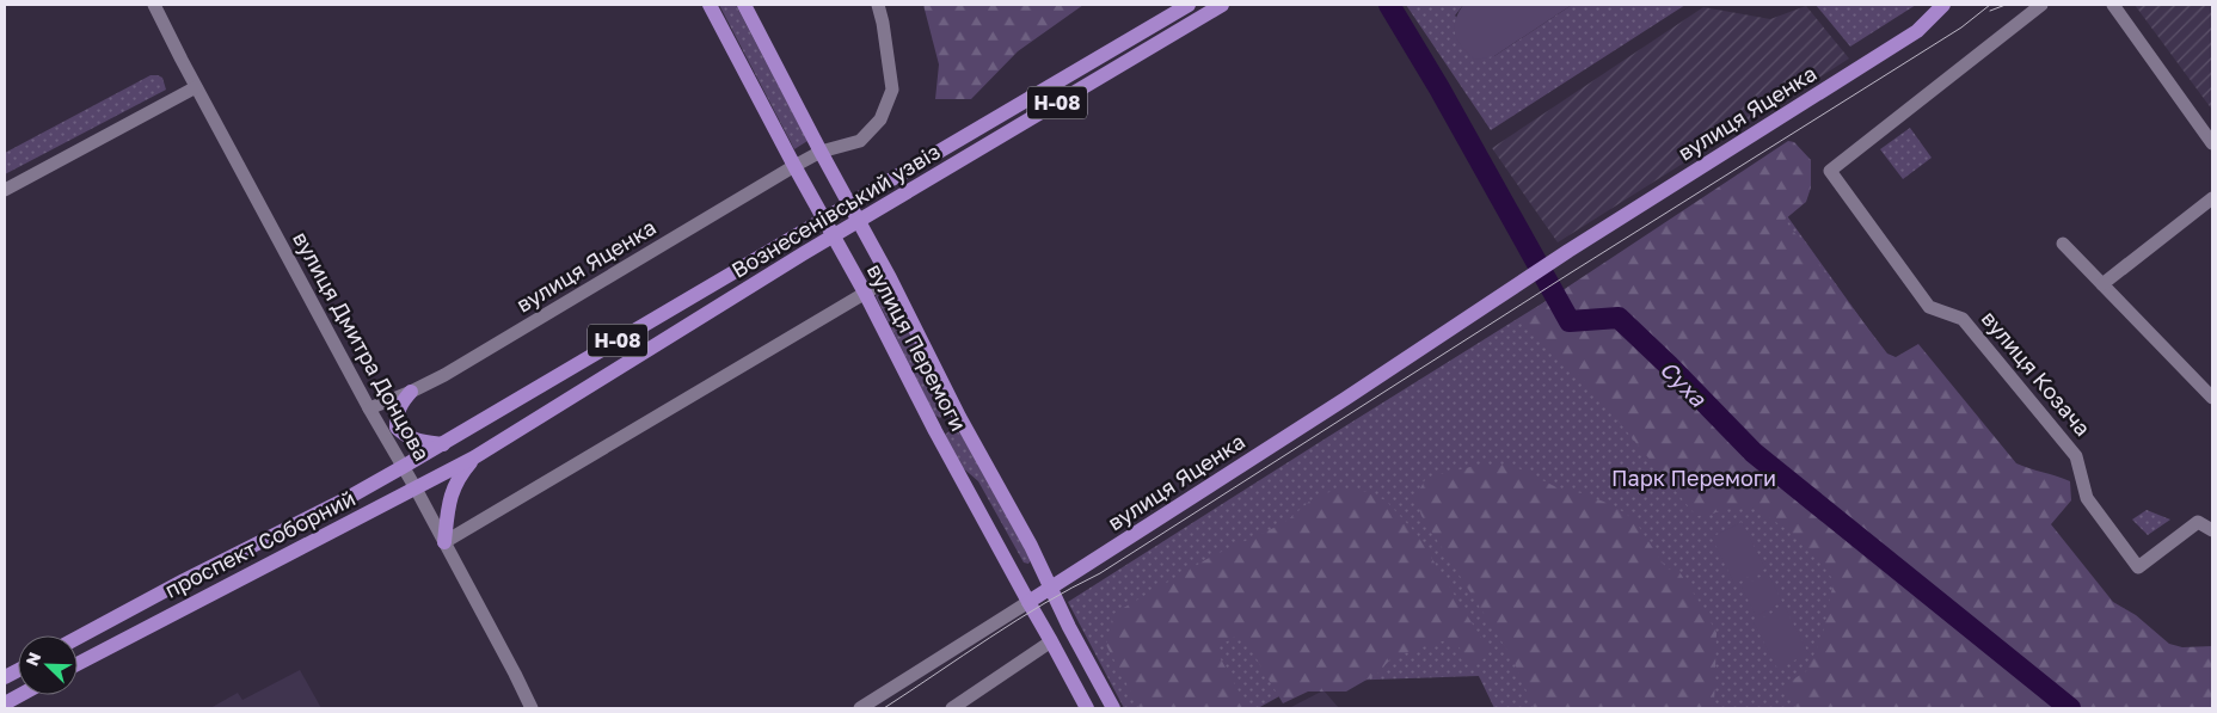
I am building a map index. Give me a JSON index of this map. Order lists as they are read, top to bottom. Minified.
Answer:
{"streets":{"main road":["Н-08","вулиця Яценка","Вознесенівський узвіз","вулиця Перемоги","проспект Соборний"],"street":["вулиця Дмитра Донцова","вулиця Козача"]},"crossings":[["вулиця Яценка","вулиця Дмитра Донцова"],["вулиця Яценка","вулиця Перемоги"],["Вознесенівський узвіз","проспект Соборний"],["вулиця Дмитра Донцова","проспект Соборний"]],"water":["Суха"],"parks":["Парк Перемоги"],"north":"top left"}
